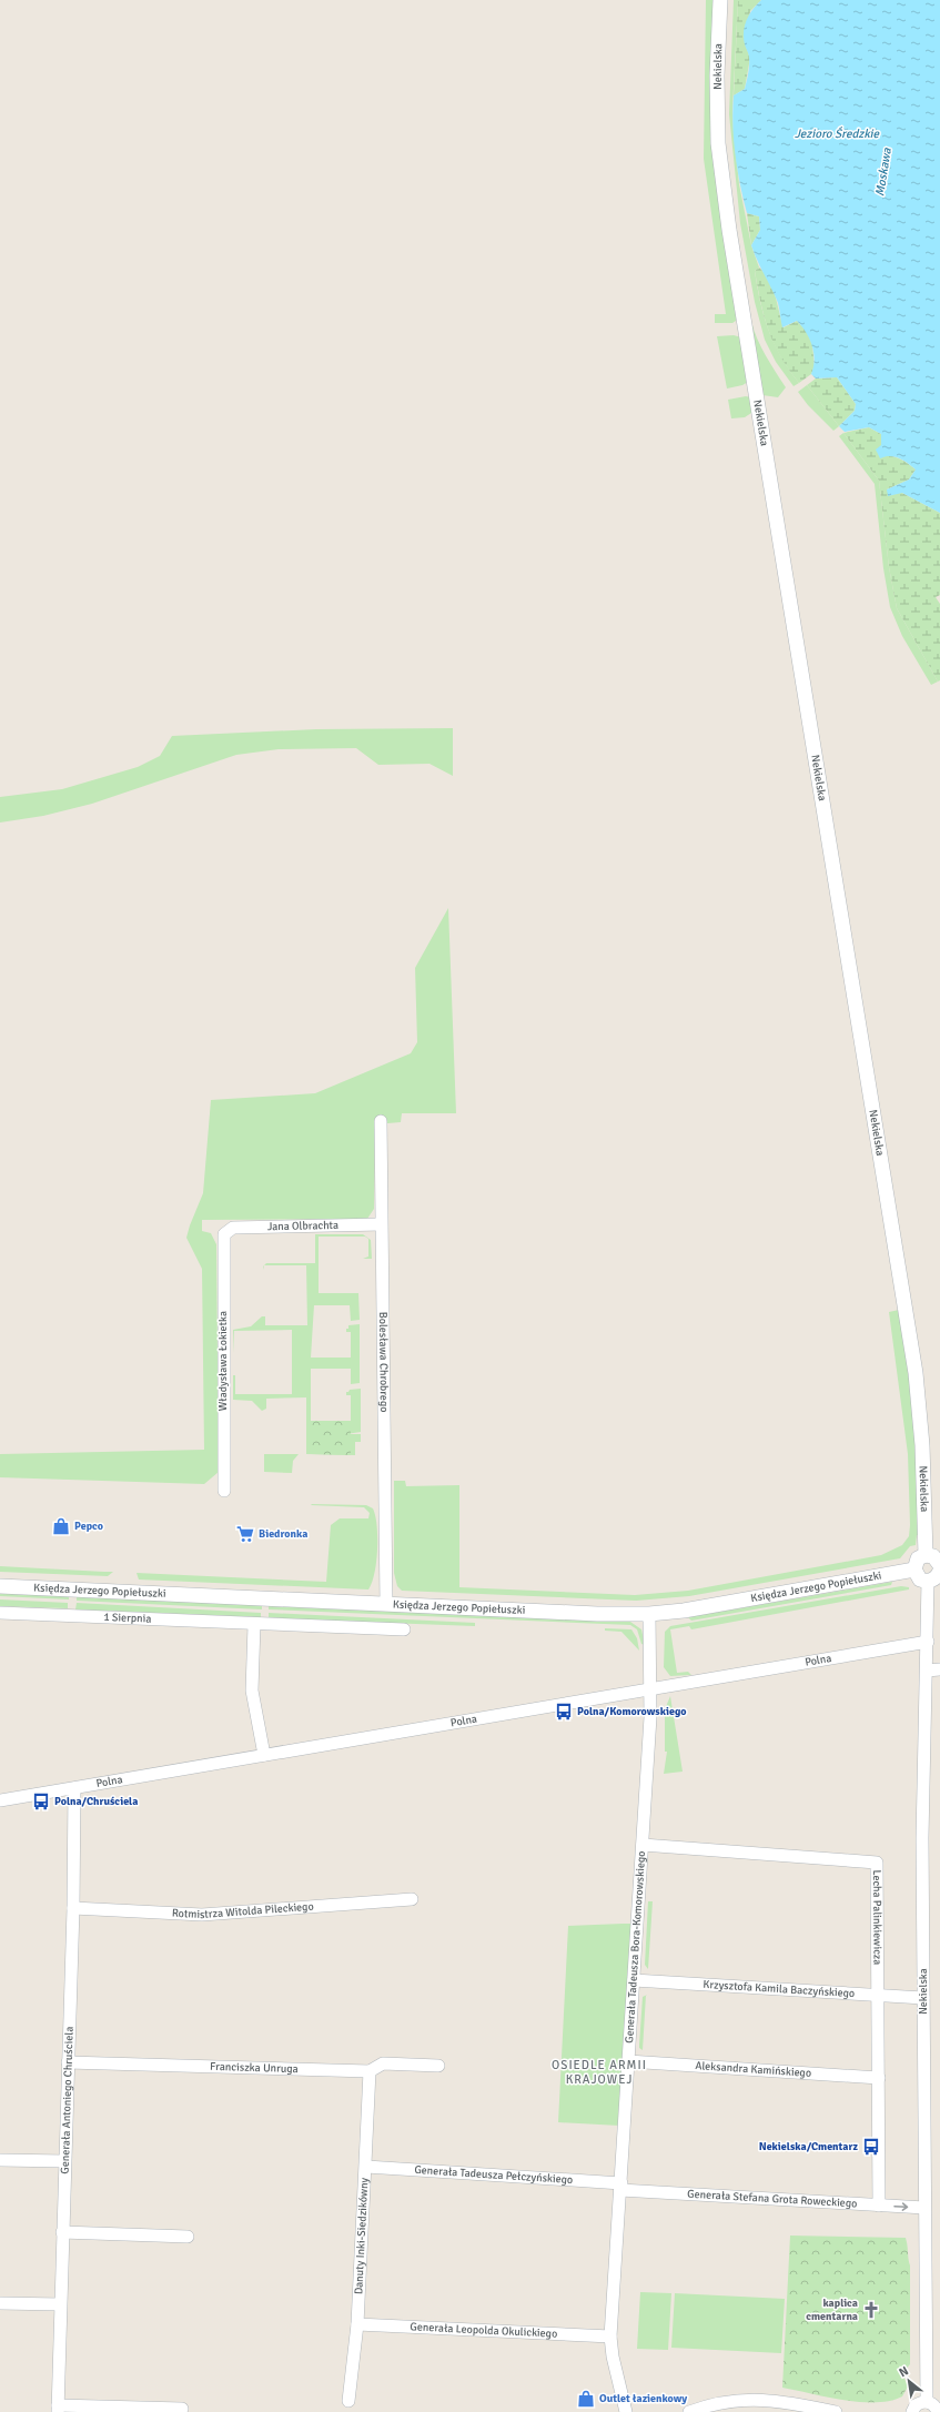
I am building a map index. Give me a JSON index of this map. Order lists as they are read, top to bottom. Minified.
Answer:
{"streets":{"street":["Nekielska","Jana Olbrachta","Władysława Łokietka","Bolesława Chrobrego","Księdza Jerzego Popiełuszki","1 Sierpnia","Polna","Rotmistrza Witolda Pileckiego","Lecha Palinkiewicza","Generała Tadeusza Bora-Komorowskiego","Krzysztofa Kamila Baczyńskiego","Franciszka Unruga","Aleksandra Kamińskiego","Generała Antoniego Chruściela","Generała Tadeusza Pełczyńskiego","Generała Stefana Grota Roweckiego","Danuty Inki-Siedzikówny","Generała Leopolda Okulickiego"]},"crossings":[["Nekielska","Polna"],["Nekielska","Krzysztofa Kamila Baczyńskiego"],["Nekielska","Generała Stefana Grota Roweckiego"],["Jana Olbrachta","Władysława Łokietka"],["Jana Olbrachta","Bolesława Chrobrego"],["Bolesława Chrobrego","Księdza Jerzego Popiełuszki"],["Księdza Jerzego Popiełuszki","Generała Tadeusza Bora-Komorowskiego"],["Polna","Generała Tadeusza Bora-Komorowskiego"],["Polna","Generała Antoniego Chruściela"],["Rotmistrza Witolda Pileckiego","Generała Antoniego Chruściela"],["Lecha Palinkiewicza","Generała Tadeusza Bora-Komorowskiego"],["Lecha Palinkiewicza","Krzysztofa Kamila Baczyńskiego"],["Lecha Palinkiewicza","Aleksandra Kamińskiego"],["Lecha Palinkiewicza","Generała Stefana Grota Roweckiego"],["Generała Tadeusza Bora-Komorowskiego","Krzysztofa Kamila Baczyńskiego"],["Generała Tadeusza Bora-Komorowskiego","Aleksandra Kamińskiego"],["Generała Tadeusza Bora-Komorowskiego","Generała Tadeusza Pełczyńskiego"],["Generała Tadeusza Bora-Komorowskiego","Generała Stefana Grota Roweckiego"],["Generała Tadeusza Bora-Komorowskiego","Generała Leopolda Okulickiego"],["Franciszka Unruga","Generała Antoniego Chruściela"],["Franciszka Unruga","Danuty Inki-Siedzikówny"],["Generała Tadeusza Pełczyńskiego","Generała Stefana Grota Roweckiego"],["Generała Tadeusza Pełczyńskiego","Danuty Inki-Siedzikówny"],["Danuty Inki-Siedzikówny","Generała Leopolda Okulickiego"]],"districts":["OSIEDLE ARMII KRAJOWEJ"],"water":["Jezioro Średzkie","Moskawa"],"places":{"shop":["Pepco","Outlet łazienkowy"],"supermarket":["Biedronka"],"bus stop":["Polna/Komorowskiego","Polna/Chruściela","Nekielska/Cmentarz"],"church":["kaplica cmentarna"]},"north":"top left"}
